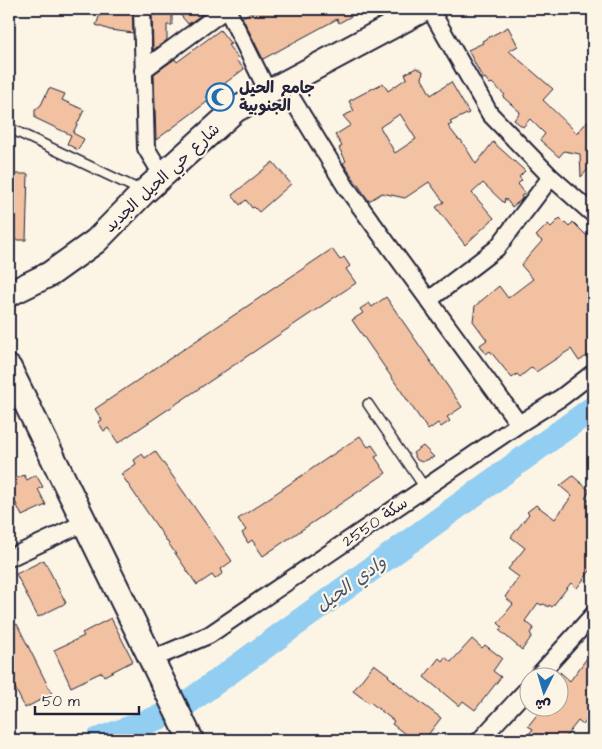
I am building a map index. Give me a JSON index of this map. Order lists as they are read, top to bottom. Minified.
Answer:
{"streets":{"street":["شارع حي الحيل الجديد","سكة 2550"]},"water":["وادي الحيل"],"places":{"mosque":["جامع الحيل الجنوبية"]},"scale_bar":"50 m","north":"bottom"}
